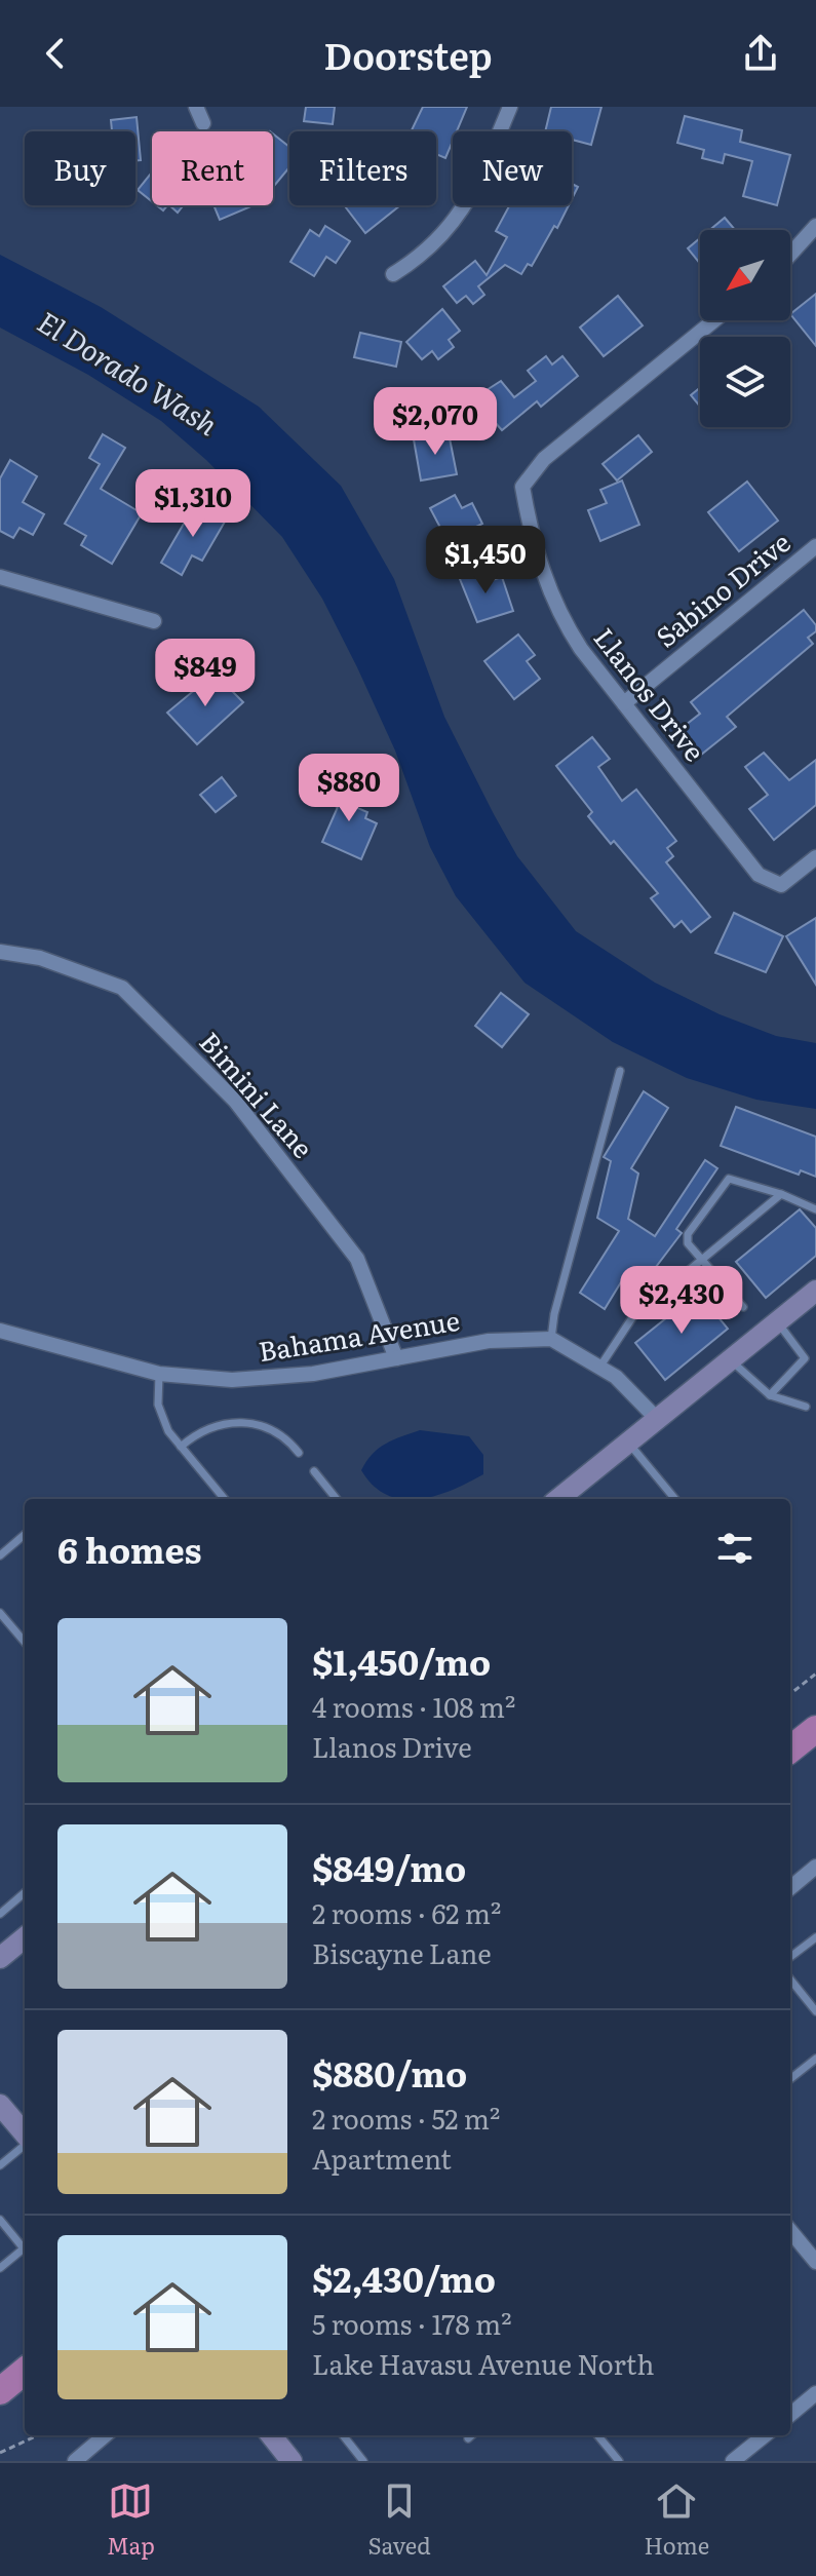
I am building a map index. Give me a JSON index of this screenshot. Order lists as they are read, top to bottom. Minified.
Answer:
{"streets":{"street":["Sabino Drive","Llanos Drive","Bimini Lane","Bahama Avenue"]},"crossings":[["Sabino Drive","Llanos Drive"],["Bimini Lane","Bahama Avenue"]],"water":["El Dorado Wash"],"north":"bottom left","page":{"header":"Doorstep","chip":["Buy","Rent","Filters","New"],"price":["$2,070","$1,310","$1,450","$849","$880","$2,430"],"heading":"6 homes","list":[{"name":"$1,450/mo","note":"4 rooms · 108 m² · Llanos Drive"},{"name":"$849/mo","note":"2 rooms · 62 m² · Biscayne Lane"},{"name":"$880/mo","note":"2 rooms · 52 m² · Apartment"},{"name":"$2,430/mo","note":"5 rooms · 178 m² · Lake Havasu Avenue North"}],"tabs":["Map","Saved","Home"]}}
